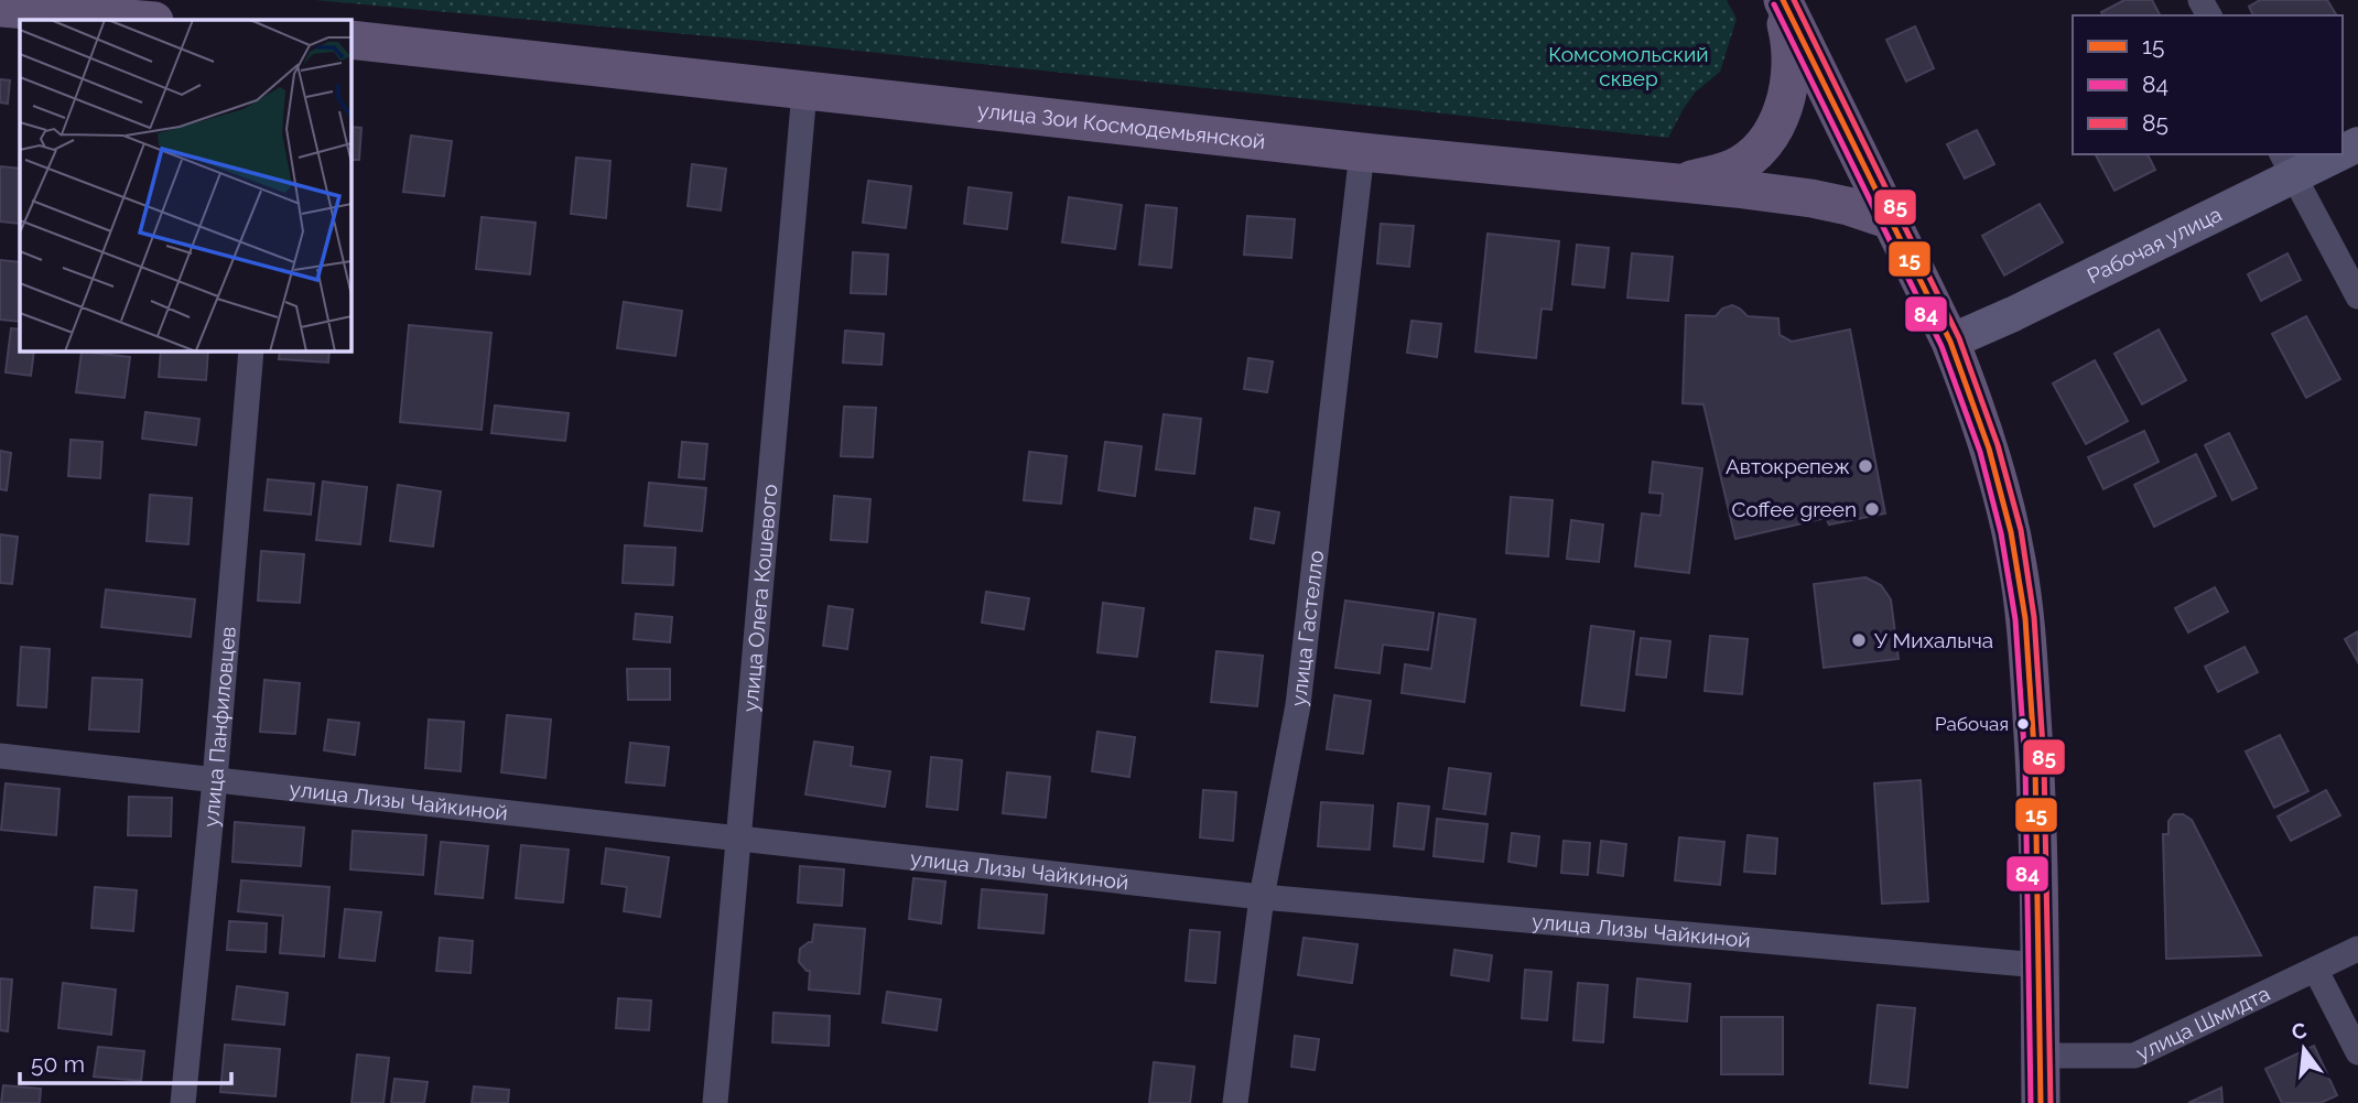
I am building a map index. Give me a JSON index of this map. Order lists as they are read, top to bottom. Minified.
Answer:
{"streets":{"main road":["улица Зои Космодемьянской"],"street":["Рабочая улица","улица Олега Кошевого","улица Гастелло","улица Панфиловцев","улица Лизы Чайкиной","улица Шмидта"]},"crossings":[["улица Зои Космодемьянской","улица Олега Кошевого"],["улица Зои Космодемьянской","улица Гастелло"],["улица Олега Кошевого","улица Лизы Чайкиной"],["улица Гастелло","улица Лизы Чайкиной"],["улица Панфиловцев","улица Лизы Чайкиной"]],"parks":["Комсомольский сквер"],"places":["Автокрепеж","Coffee green","У Михалыча","Рабочая"],"lines":["transit line 15","transit line 85","transit line 84"],"legend":["15","84","85"],"scale_bar":"50 m","north":"top"}
